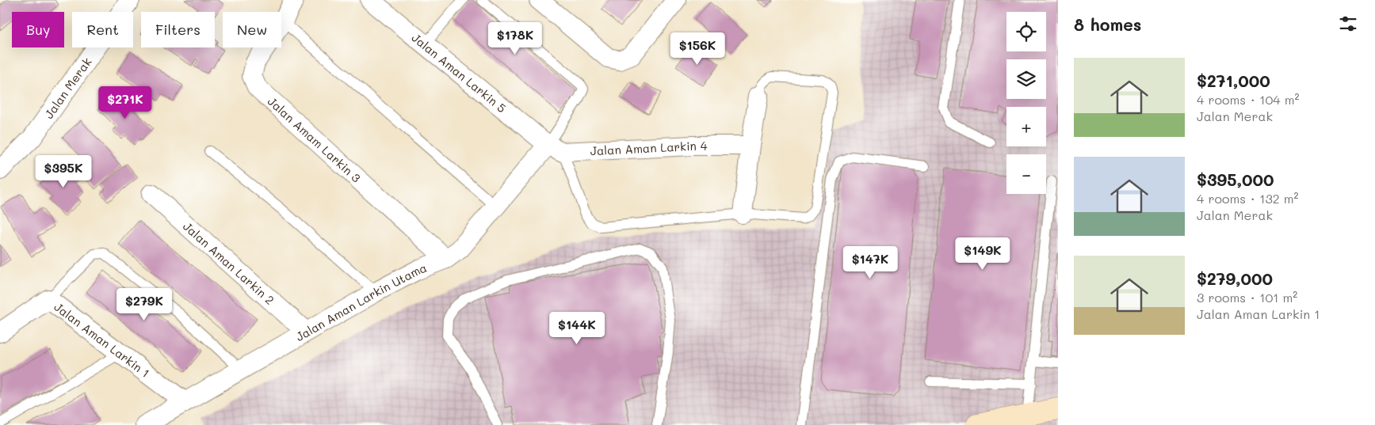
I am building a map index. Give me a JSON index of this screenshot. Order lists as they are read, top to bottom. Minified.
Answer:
{"streets":{"street":["Jalan Aman Larkin 5","Jalan Merak","Jalan Amam Larkin 3","Jalan Aman Larkin 4","Jalan Aman Larkin 2","Jalan Aman Larkin Utama","Jalan Aman Larkin 1"]},"crossings":[["Jalan Aman Larkin 5","Jalan Aman Larkin 4"],["Jalan Aman Larkin 5","Jalan Aman Larkin Utama"],["Jalan Amam Larkin 3","Jalan Aman Larkin Utama"],["Jalan Aman Larkin 4","Jalan Aman Larkin Utama"],["Jalan Aman Larkin 2","Jalan Aman Larkin Utama"],["Jalan Aman Larkin Utama","Jalan Aman Larkin 1"]],"page":{"heading":"8 homes","map_buttons":["+","−"],"chip":["Buy","Rent","Filters","New"],"price":["$178K","$156K","$271K","$395K","$149K","$147K","$279K","$144K"],"list":[{"name":"$271,000","note":"4 rooms · 104 m² · Jalan Merak"},{"name":"$395,000","note":"4 rooms · 132 m² · Jalan Merak"},{"name":"$279,000","note":"3 rooms · 101 m² · Jalan Aman Larkin 1"}]}}
